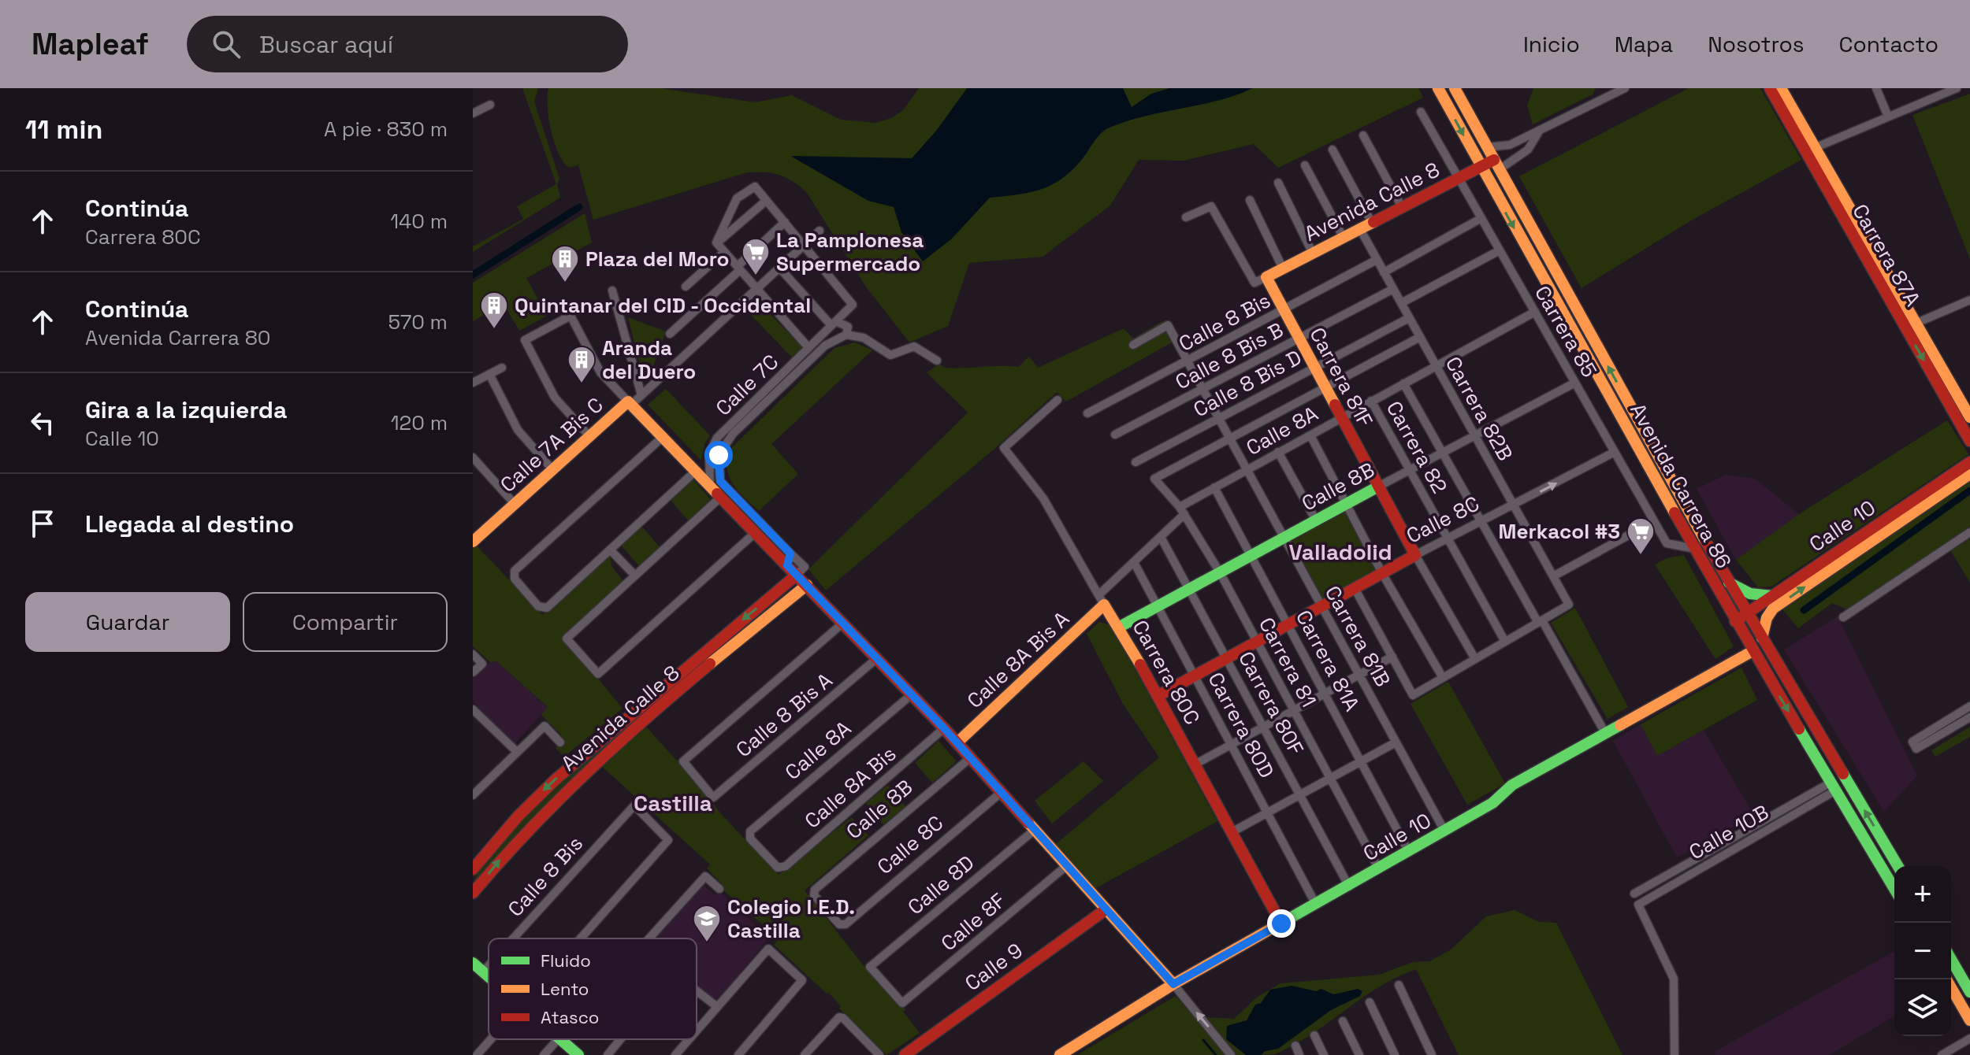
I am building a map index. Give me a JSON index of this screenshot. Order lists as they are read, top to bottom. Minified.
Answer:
{"streets":{"street":["Avenida Calle 8","Carrera 87A","Calle 8 Bis","Carrera 85","Calle 8 Bis B","Carrera 81F","Calle 8 Bis D","Calle 7C","Carrera 82B","Calle 8A","Calle 7A Bis C","Carrera 82","Avenida Carrera 86","Calle 8B","Calle 8C","Calle 10","Carrera 81B","Calle 8A Bis A","Carrera 81A","Carrera 81","Carrera 80C","Carrera 80F","Calle 8 Bis A","Carrera 80D","Calle 8A Bis","Calle 10B","Calle 8D","Calle 8F","Calle 9"]},"crossings":[["Avenida Calle 8","Carrera 85"],["Avenida Calle 8","Carrera 81F"],["Avenida Calle 8","Carrera 82B"],["Avenida Calle 8","Avenida Carrera 86"],["Calle 8 Bis","Carrera 81F"],["Calle 8 Bis","Carrera 82B"],["Calle 8 Bis","Carrera 81B"],["Carrera 85","Calle 8A"],["Carrera 85","Avenida Carrera 86"],["Carrera 85","Calle 8B"],["Carrera 85","Calle 8C"],["Calle 8 Bis B","Carrera 81F"],["Calle 8 Bis B","Carrera 82B"],["Calle 8 Bis B","Carrera 81B"],["Carrera 81F","Calle 8 Bis D"],["Carrera 81F","Calle 8A"],["Carrera 81F","Calle 8B"],["Carrera 81F","Calle 8C"],["Calle 8 Bis D","Carrera 82B"],["Calle 8 Bis D","Carrera 81B"],["Calle 7C","Calle 7A Bis C"],["Carrera 82B","Calle 8A"],["Carrera 82B","Calle 8B"],["Carrera 82B","Calle 8C"],["Calle 8A","Carrera 82"],["Calle 8A","Carrera 81B"],["Calle 8A","Calle 8A Bis A"],["Calle 8A","Carrera 81A"],["Calle 8A","Carrera 81"],["Calle 8A","Calle 8A Bis"],["Carrera 82","Calle 8B"],["Carrera 82","Calle 8C"],["Avenida Carrera 86","Calle 10"],["Avenida Carrera 86","Calle 10B"],["Calle 8B","Calle 8C"],["Calle 8B","Carrera 81B"],["Calle 8B","Carrera 81A"],["Calle 8B","Carrera 81"],["Calle 8B","Carrera 80C"],["Calle 8B","Carrera 80F"],["Calle 8B","Carrera 80D"],["Calle 8C","Carrera 81B"],["Calle 8C","Carrera 81A"],["Calle 8C","Carrera 81"],["Calle 8C","Carrera 80C"],["Calle 8C","Carrera 80F"],["Calle 8C","Carrera 80D"],["Calle 10","Carrera 81B"],["Calle 10","Carrera 81A"],["Calle 10","Carrera 81"],["Calle 10","Carrera 80C"],["Calle 10","Carrera 80F"],["Calle 10","Carrera 80D"],["Carrera 81B","Carrera 81"],["Calle 8A Bis A","Carrera 81"],["Calle 8A Bis A","Carrera 80C"],["Calle 8A Bis A","Carrera 80F"],["Calle 8A Bis A","Carrera 80D"],["Calle 8D","Calle 8F"]],"districts":["Valladolid","Castilla"],"places":{"supermarket":["La Pamplonesa Supermercado","Merkacol #3"],"building":["Plaza del Moro","Quintanar del CID - Occidental","Aranda del Duero"],"school or university":["Colegio I.E.D. Castilla"]},"legend":["Fluido","Lento","Atasco"],"page":{"header":"Mapleaf","search":"Buscar aquí","nav":["Inicio","Mapa","Nosotros","Contacto"],"heading":["11 min","A pie · 830 m"],"list":[["Continúa","Carrera 80C","140 m"],["Continúa","Avenida Carrera 80","570 m"],["Gira a la izquierda","Calle 10","120 m"],"Llegada al destino"],"buttons":["Guardar","Compartir"],"map_buttons":["+","−"]}}
